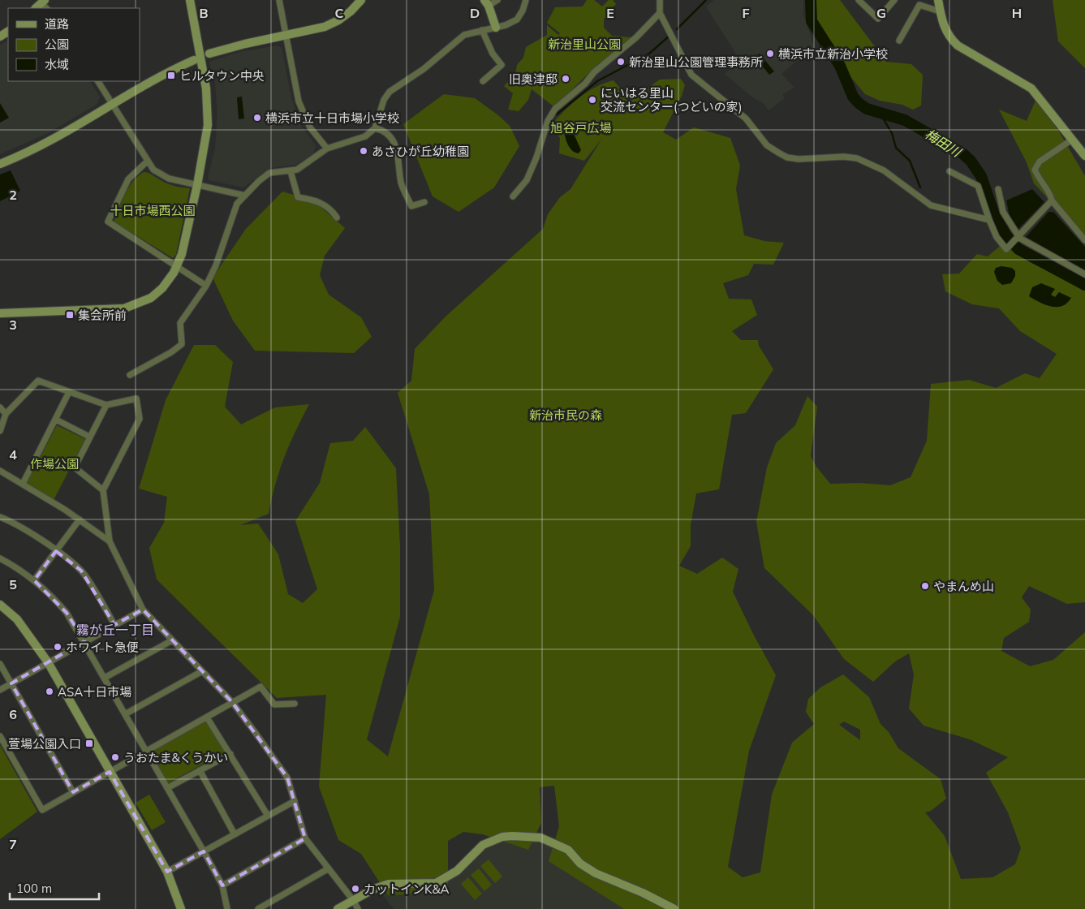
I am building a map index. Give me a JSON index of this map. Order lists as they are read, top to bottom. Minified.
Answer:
{"districts":["霧が丘一丁目"],"water":["梅田川"],"parks":["新治里山公園","旭谷戸広場","十日市場西公園","新治市民の森","作場公園"],"places":{"other":["横浜市立新治小学校","新治里山公園管理事務所","旧奥津邸","にいはる里山 交流センター(つどいの家)","横浜市立十日市場小学校","あさひが丘幼稚園","やまんめ山","ホワイト急便","ASA十日市場","うおたま&くうかい","カットインK&A"],"transit":["ヒルタウン中央","集会所前","萱場公園入口"]},"legend":["道路","公園","水域"],"scale_bar":"100 m","grid":{"columns":["B","C","D","E","F","G","H"],"rows":["2","3","4","5","6","7"]}}
